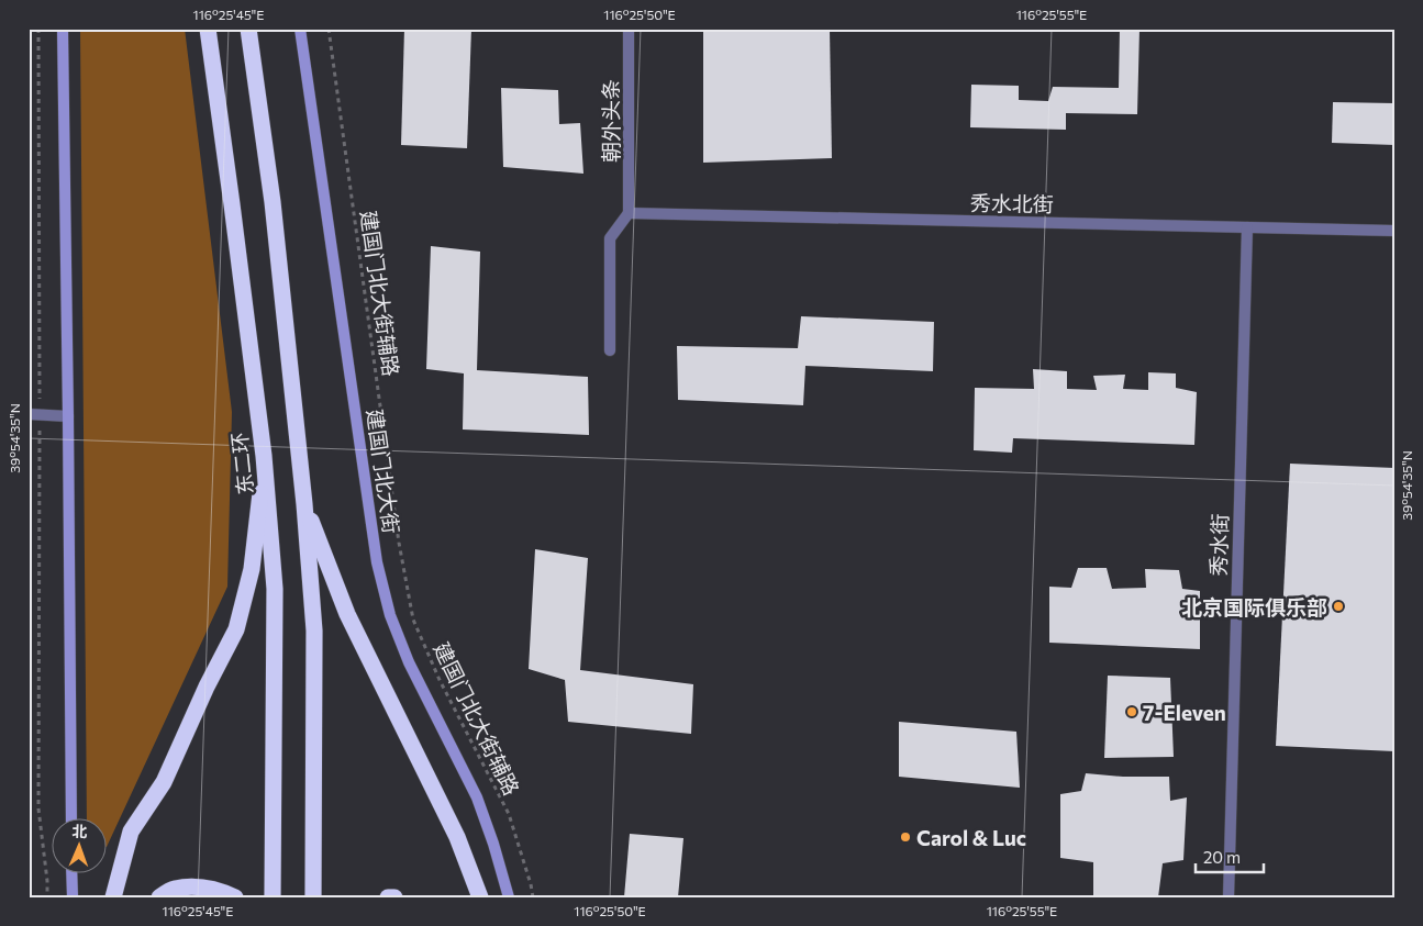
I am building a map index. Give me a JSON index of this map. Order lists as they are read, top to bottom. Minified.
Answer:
{"streets":{"highway":["东二环"],"street":["朝外头条","秀水北街","建国门北大街","秀水街"],"path":["建国门北大街辅路"]},"crossings":[["朝外头条","秀水北街"],["秀水北街","秀水街"]],"places":["北京国际俱乐部","7-Eleven","Carol & Luc"],"scale_bar":"20 m","north":"top","coordinates":["116°25'45\"E","116°25'50\"E","116°25'55\"E","39°54'35\"N"]}
